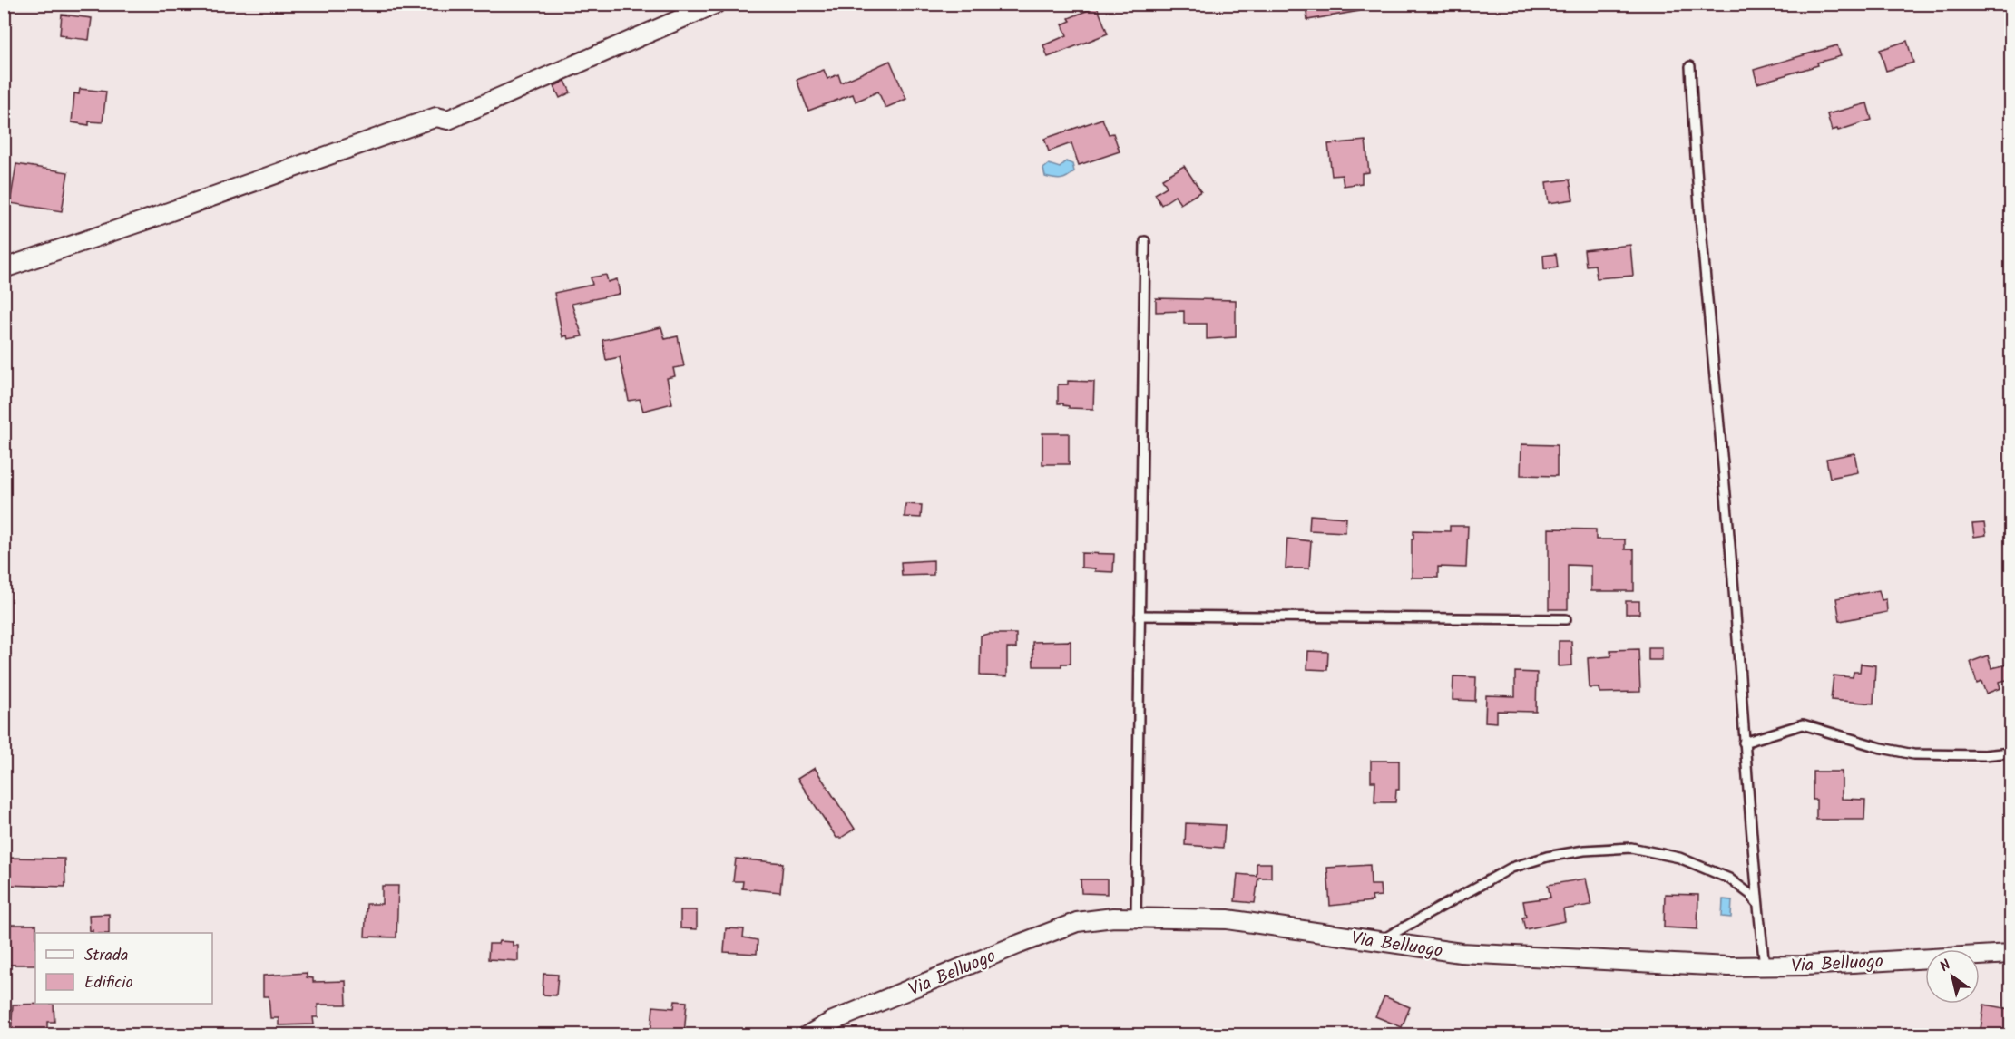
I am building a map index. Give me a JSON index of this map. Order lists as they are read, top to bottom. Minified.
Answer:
{"streets":{"street":["Via Belluogo"]},"legend":["Strada","Edificio"],"north":"top left"}
